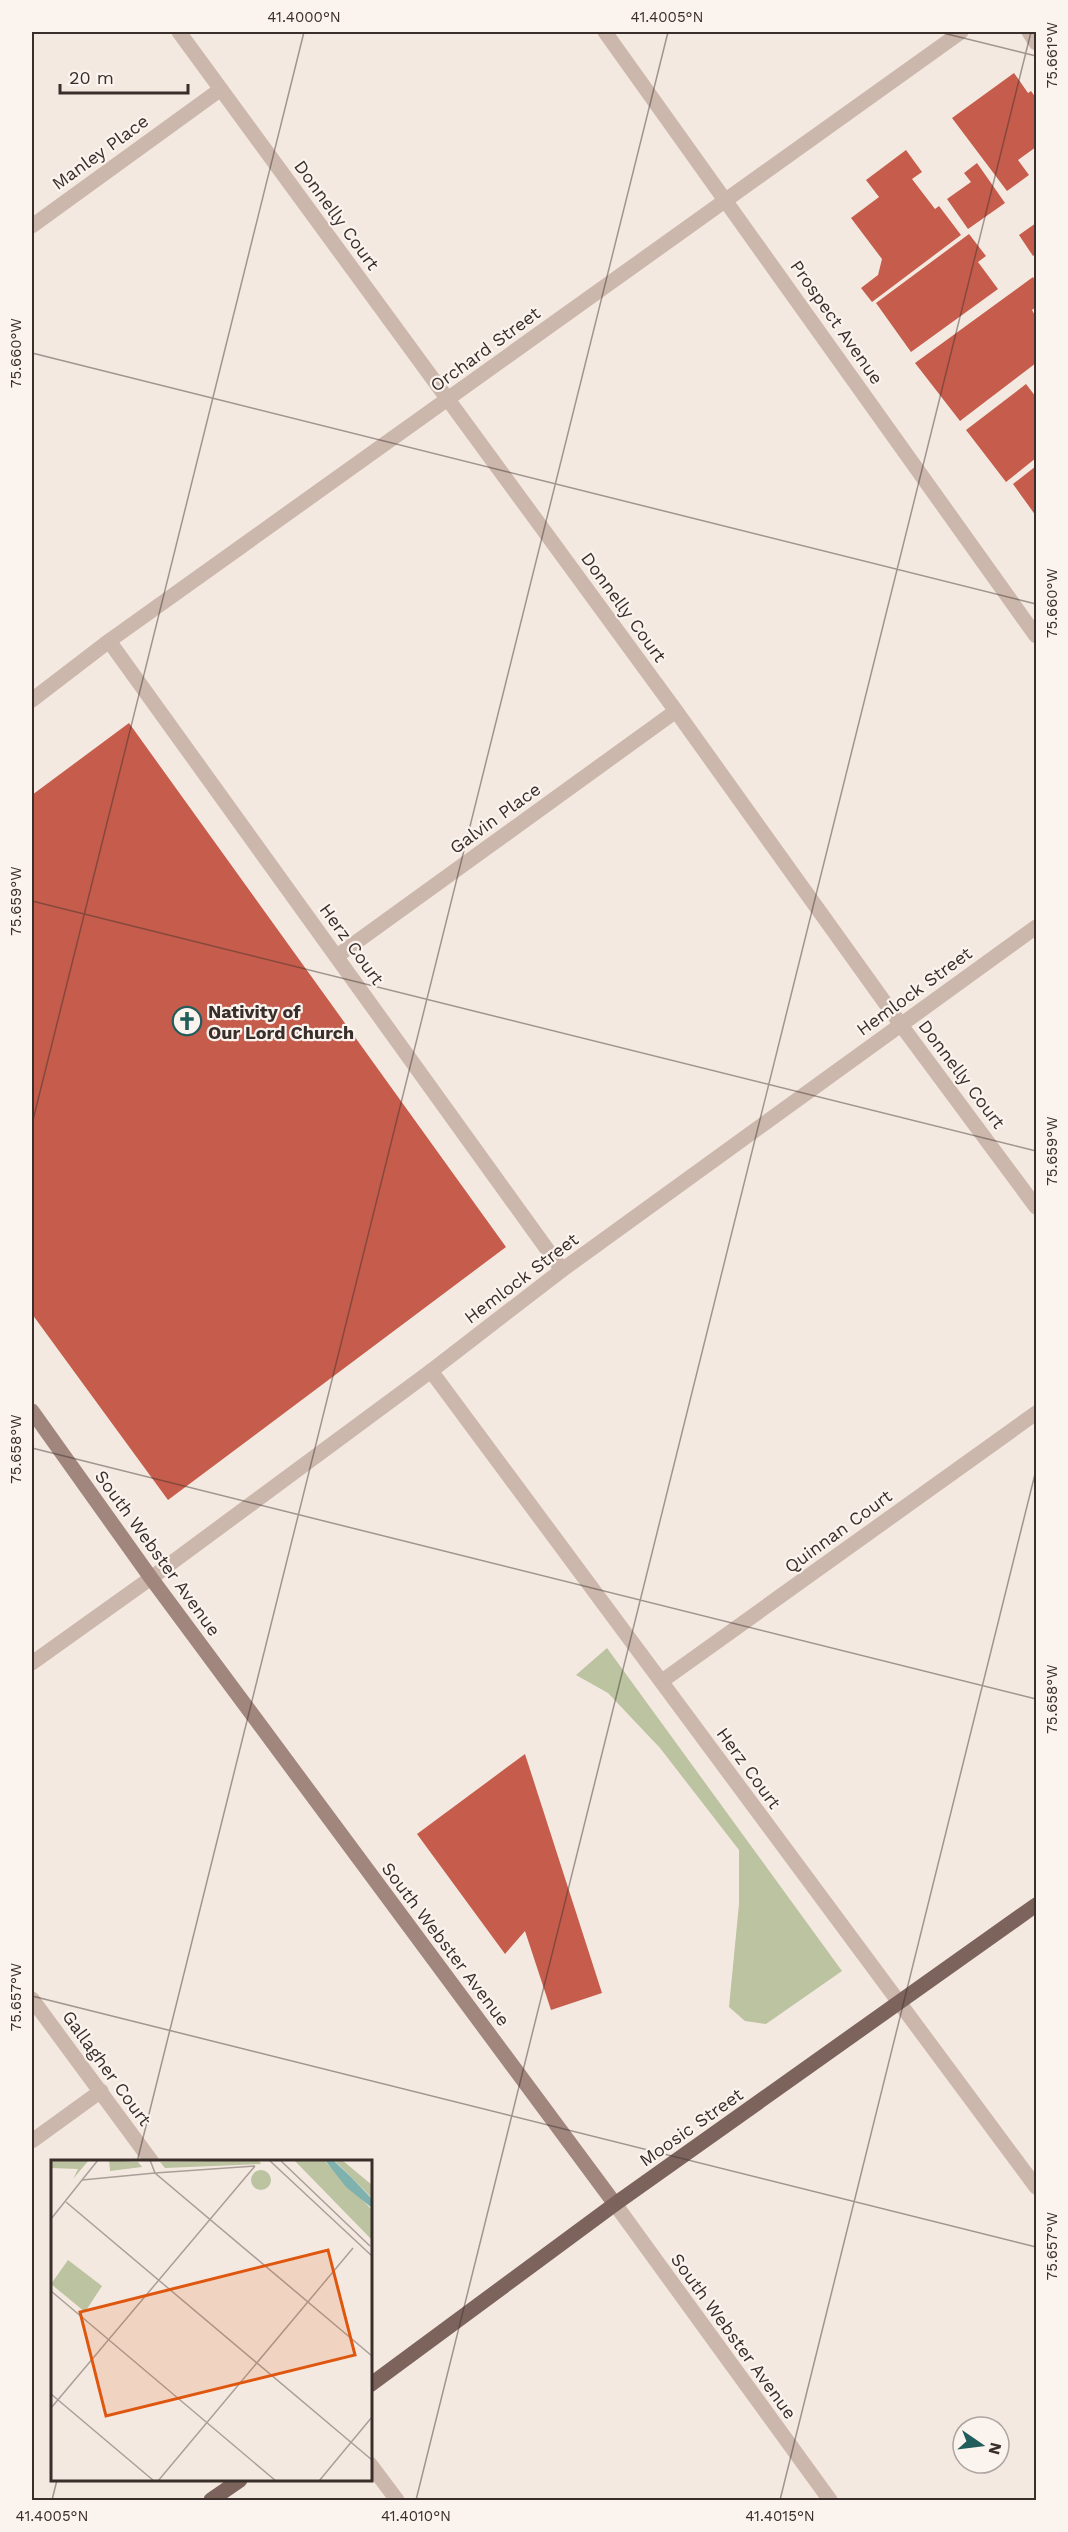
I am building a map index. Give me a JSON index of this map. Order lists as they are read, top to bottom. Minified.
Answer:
{"streets":{"main road":["Moosic Street"],"street":["Manley Place","Donnelly Court","Prospect Avenue","Orchard Street","Galvin Place","Herz Court","Hemlock Street","Quinnan Court","South Webster Avenue","Gallagher Court"]},"crossings":[["Manley Place","Donnelly Court"],["Donnelly Court","Orchard Street"],["Donnelly Court","Galvin Place"],["Donnelly Court","Hemlock Street"],["Prospect Avenue","Orchard Street"],["Orchard Street","Herz Court"],["Galvin Place","Herz Court"],["Herz Court","Hemlock Street"],["Herz Court","Quinnan Court"],["Herz Court","Moosic Street"],["Hemlock Street","South Webster Avenue"],["South Webster Avenue","Moosic Street"]],"places":{"church":["Nativity of Our Lord Church"]},"scale_bar":"20 m","north":"right","coordinates":["41.4000°N","41.4005°N","75.661°W","75.660°W","75.659°W","75.658°W","75.657°W","41.4010°N","41.4015°N"]}
